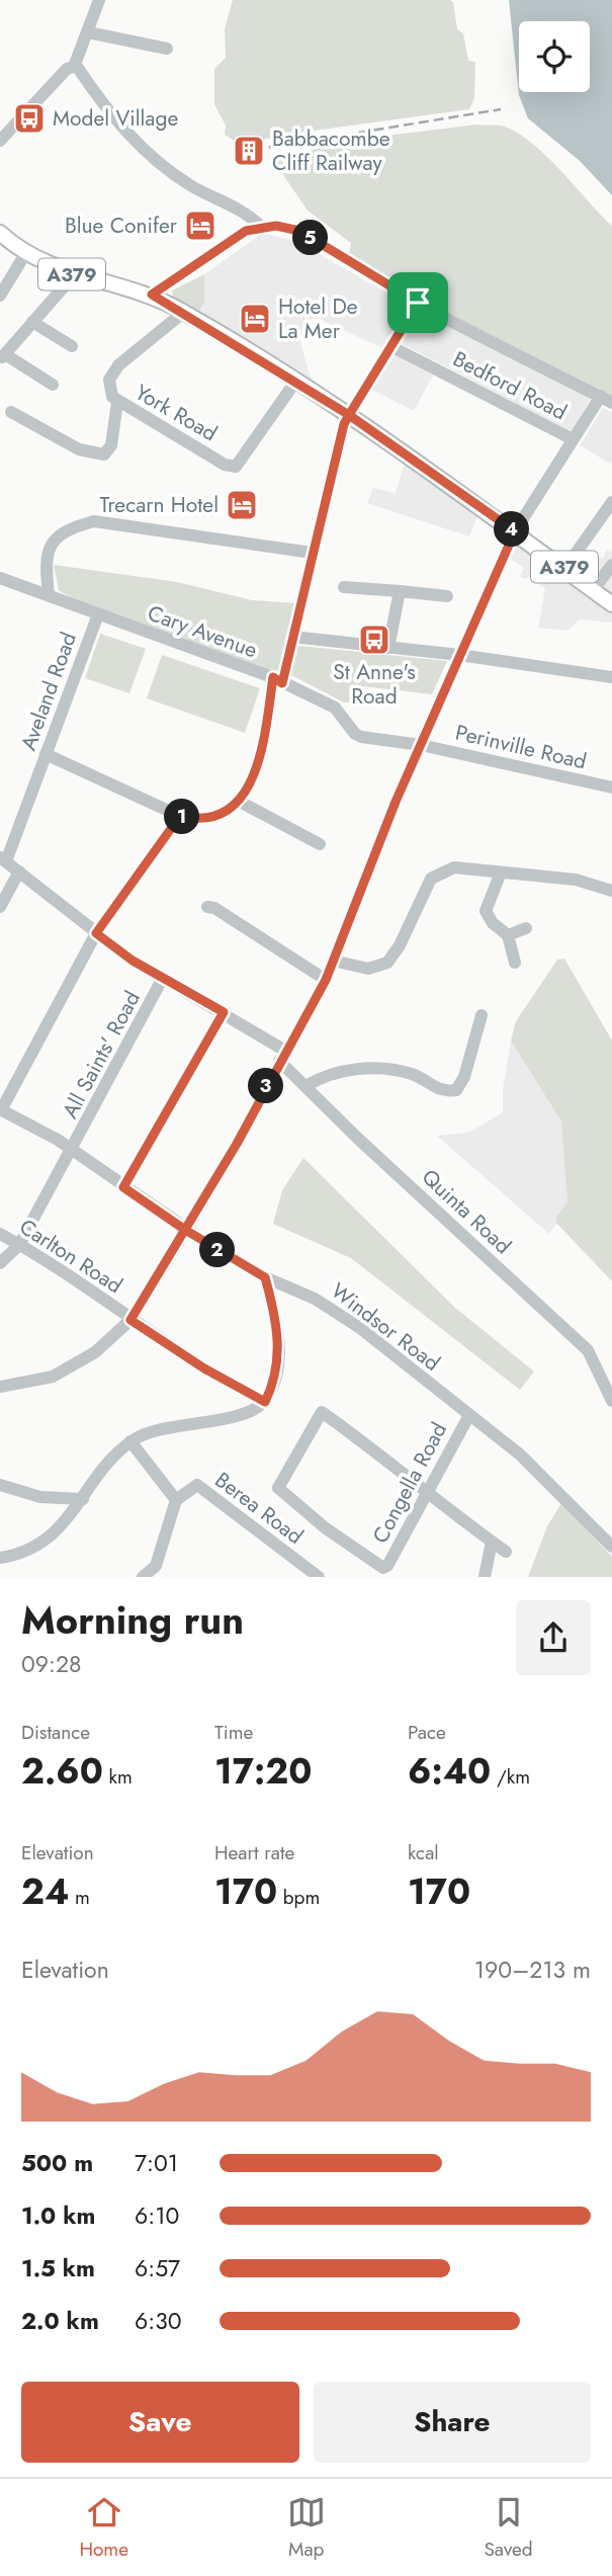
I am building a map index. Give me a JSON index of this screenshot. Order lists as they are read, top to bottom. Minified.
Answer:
{"streets":{"main road":["A379"],"street":["Bedford Road","York Road","Cary Avenue","Aveland Road","Perinville Road","All Saints' Road","Quinta Road","Carlton Road","Windsor Road","Congella Road","Berea Road"]},"crossings":[["A379","York Road"],["Cary Avenue","Aveland Road"],["Cary Avenue","Perinville Road"],["Aveland Road","Quinta Road"],["All Saints' Road","Quinta Road"],["All Saints' Road","Carlton Road"],["All Saints' Road","Windsor Road"],["Windsor Road","Congella Road"]],"places":{"bus stop":["Model Village","St Anne's Road"],"building":["Babbacombe Cliff Railway"],"hotel":["Blue Conifer","Hotel De La Mer","Trecarn Hotel"]},"page":{"pins":["5","4","1","3","2"],"heading":["Morning run","09:28"],"stats":[["Distance","2.60 km"],["Time","17:20"],["Pace","6:40 /km"],["Elevation","24 m"],["Heart rate","170 bpm"],["kcal","170"]],"chart":["Elevation","190–213 m"],"list":[{"name":"500 m","note":"7:01"},{"name":"1.0 km","note":"6:10"},{"name":"1.5 km","note":"6:57"},{"name":"2.0 km","note":"6:30"}],"buttons":["Save","Share"],"tabs":["Home","Map","Saved"]}}
